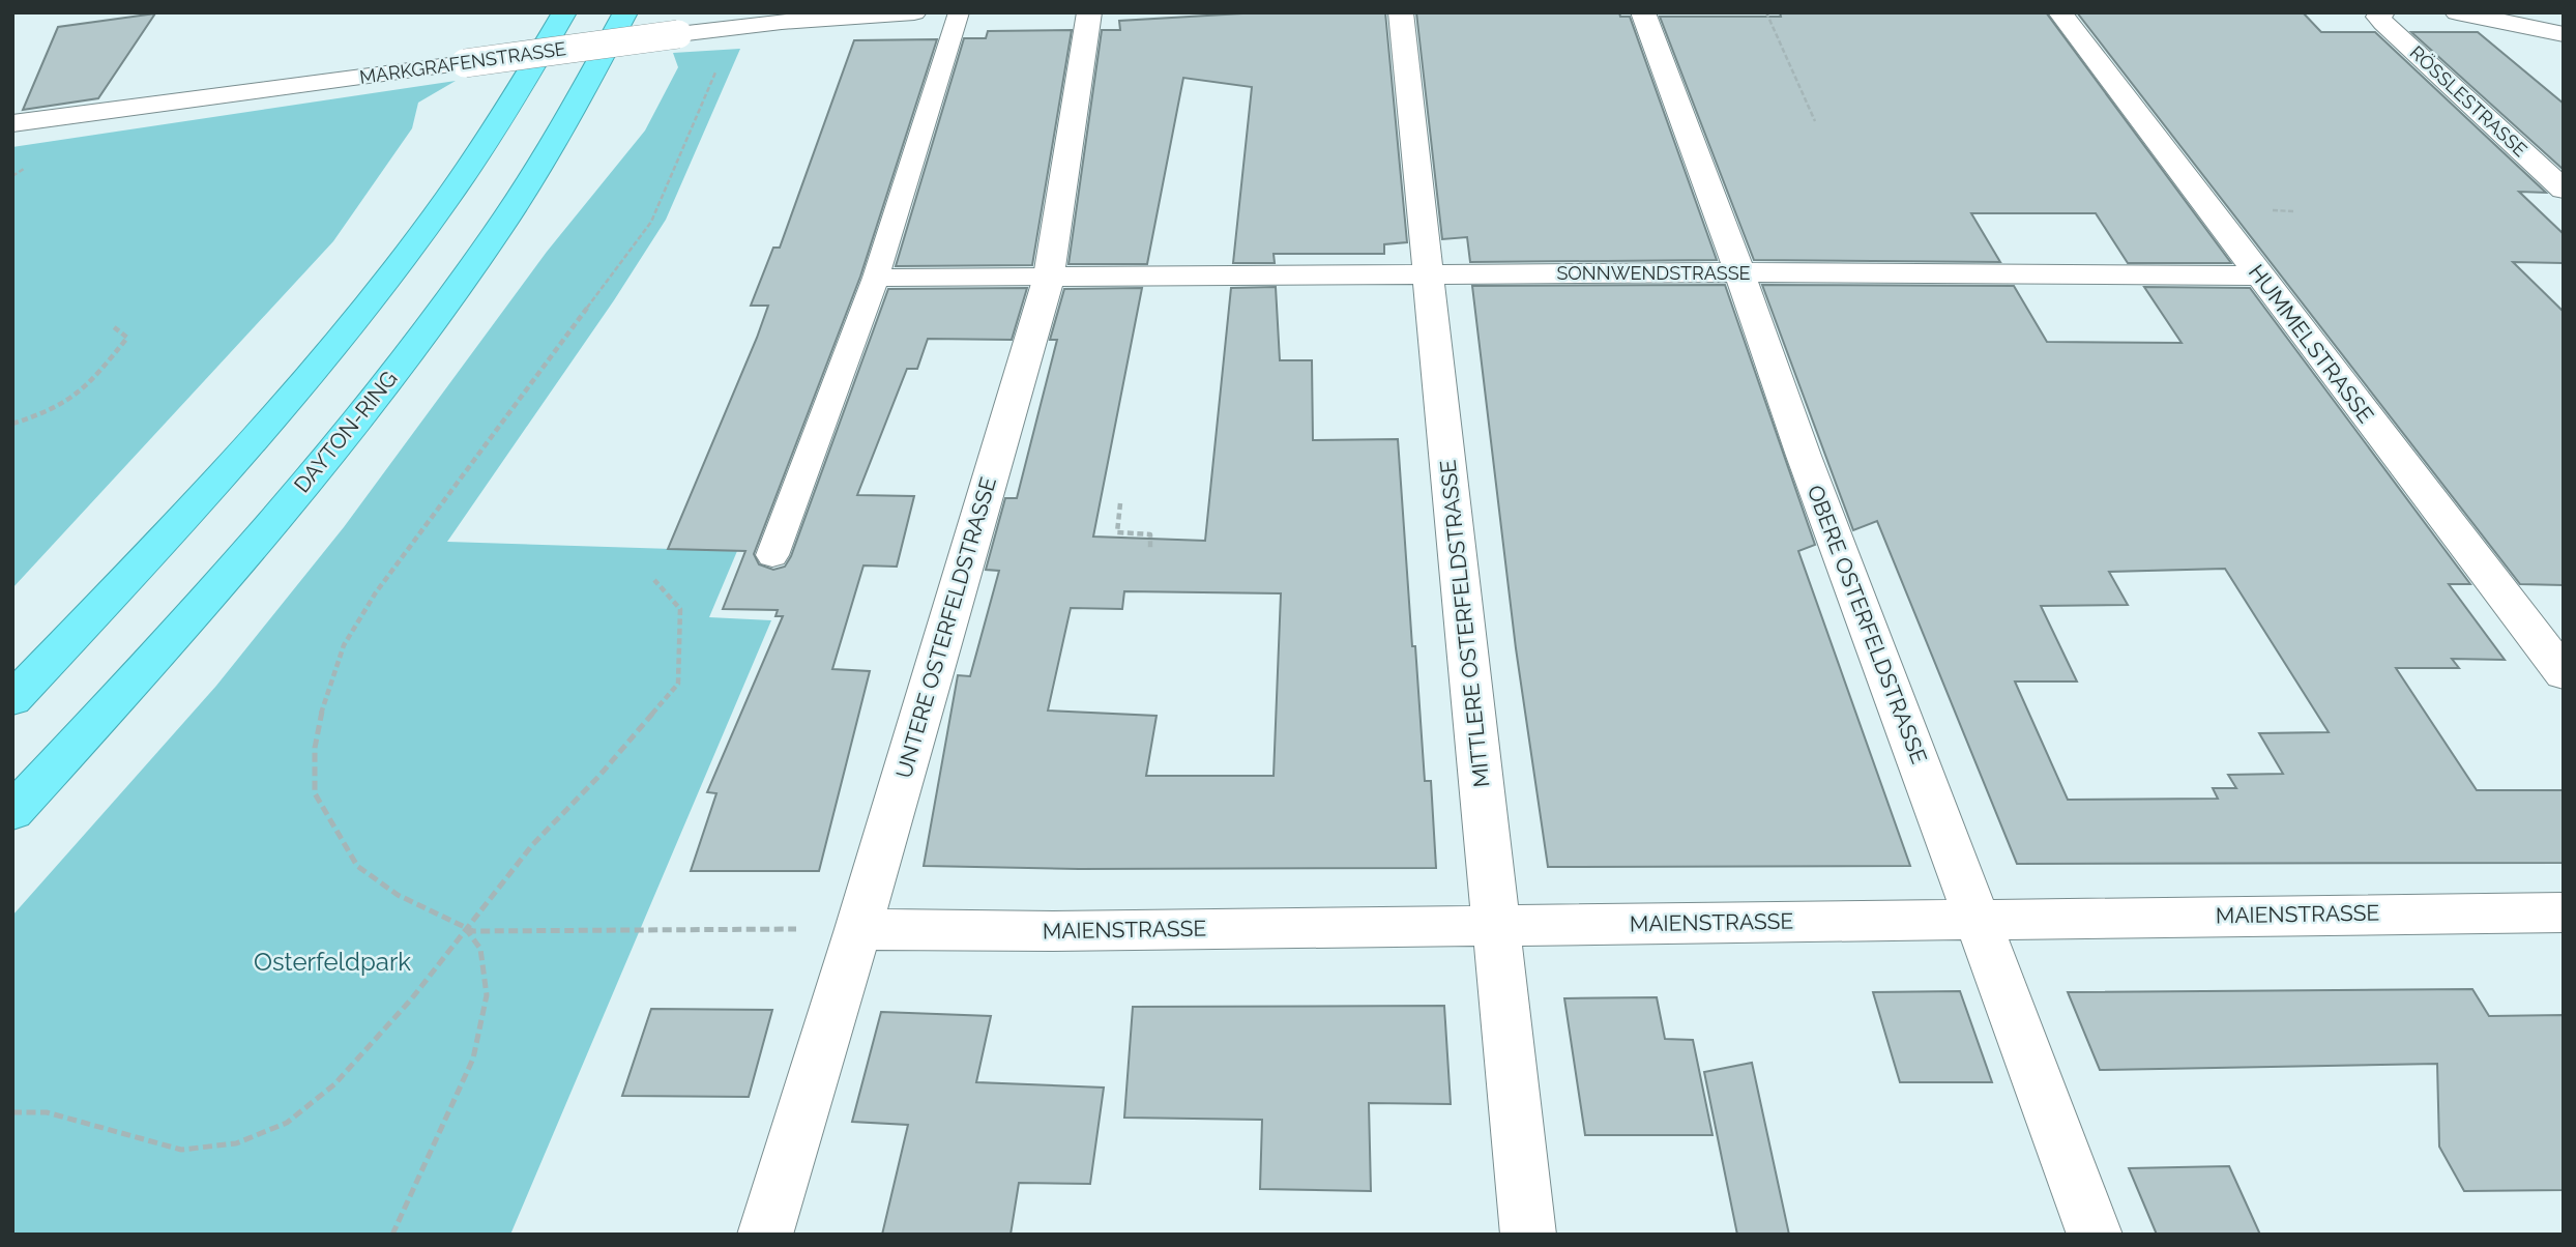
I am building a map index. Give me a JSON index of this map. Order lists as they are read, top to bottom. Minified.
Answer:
{"streets":{"highway":["DAYTON-RING"],"street":["MARKGRAFENSTRASSE","RÖSSLESTRASSE","SONNWENDSTRASSE","HUMMELSTRASSE","MITTLERE OSTERFELDSTRASSE","OBERE OSTERFELDSTRASSE","UNTERE OSTERFELDSTRASSE","MAIENSTRASSE"]},"crossings":[["SONNWENDSTRASSE","HUMMELSTRASSE"],["SONNWENDSTRASSE","MITTLERE OSTERFELDSTRASSE"],["SONNWENDSTRASSE","OBERE OSTERFELDSTRASSE"],["SONNWENDSTRASSE","UNTERE OSTERFELDSTRASSE"],["MITTLERE OSTERFELDSTRASSE","MAIENSTRASSE"],["OBERE OSTERFELDSTRASSE","MAIENSTRASSE"],["UNTERE OSTERFELDSTRASSE","MAIENSTRASSE"]],"parks":["Osterfeldpark"]}
